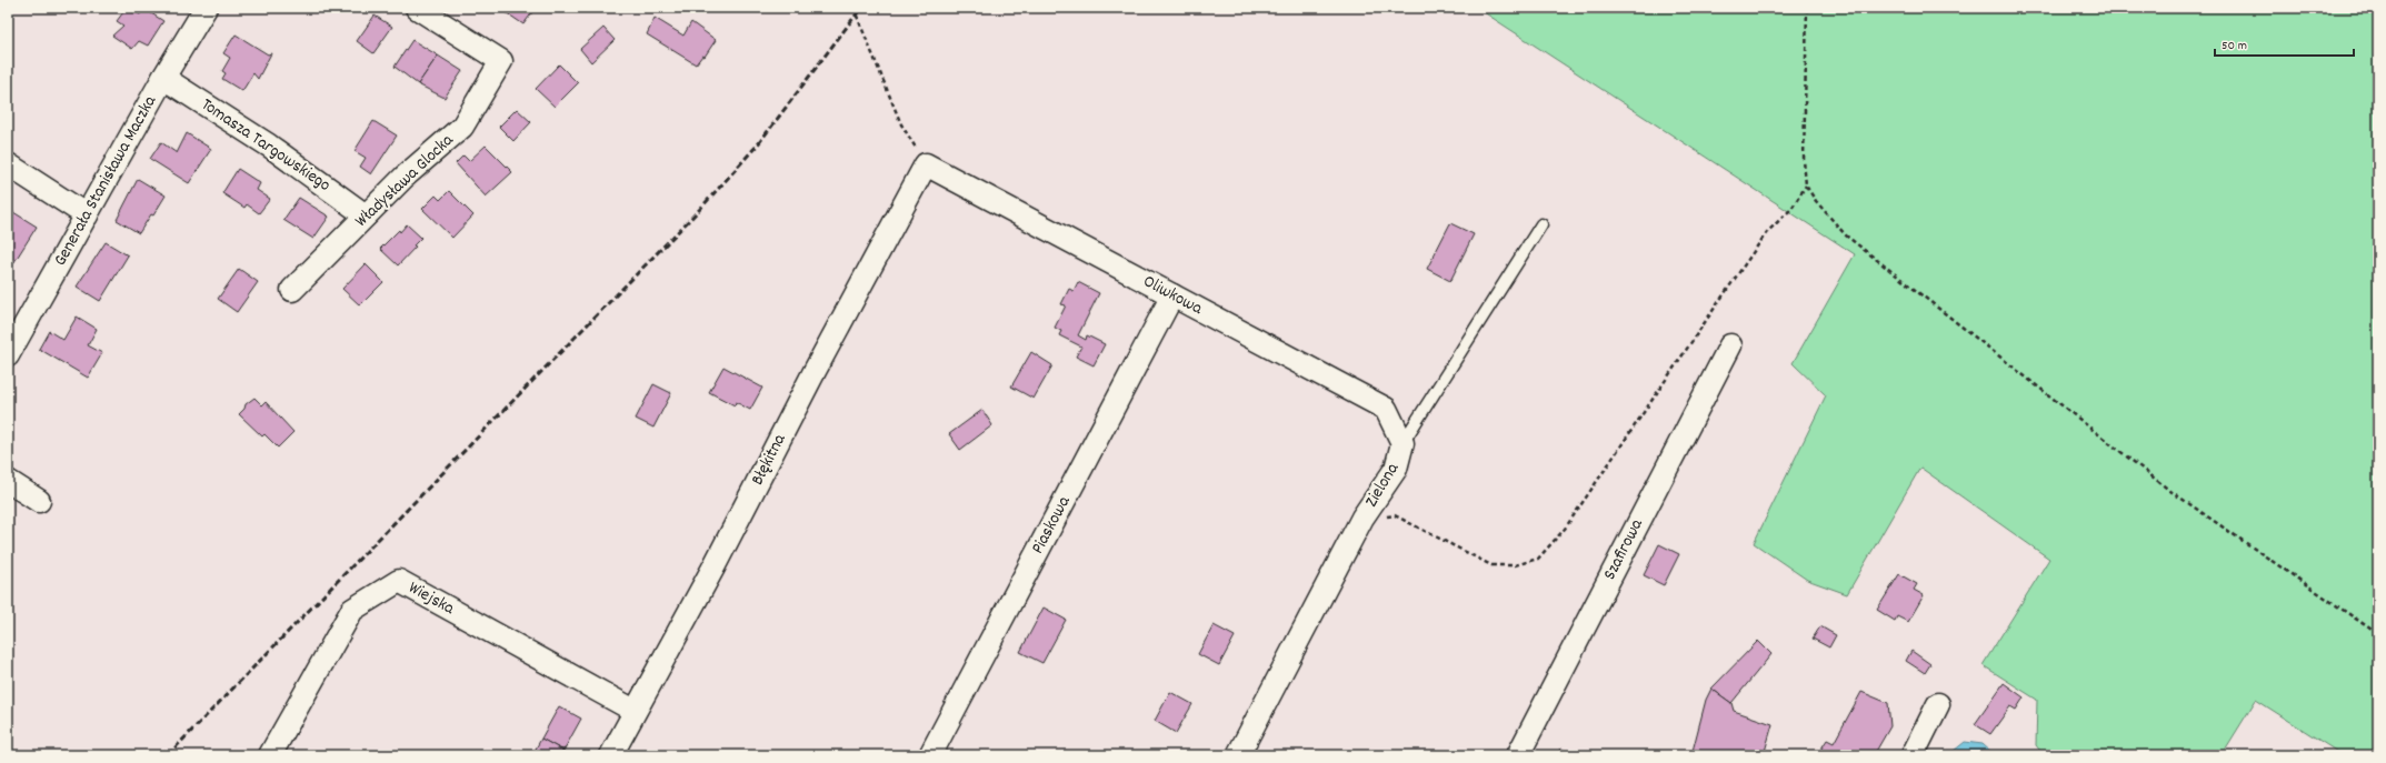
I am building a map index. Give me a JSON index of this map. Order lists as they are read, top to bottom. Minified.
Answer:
{"streets":{"street":["Tomasza Targowskiego","Generała Stanisława Maczka","Władysława Glocka","Oliwkowa","Błękitna","Zielona","Piaskowa","Szafirowa","Wiejska"]},"crossings":[["Tomasza Targowskiego","Generała Stanisława Maczka"],["Tomasza Targowskiego","Władysława Glocka"],["Oliwkowa","Błękitna"],["Oliwkowa","Zielona"],["Oliwkowa","Piaskowa"],["Błękitna","Wiejska"]],"scale_bar":"50 m"}
